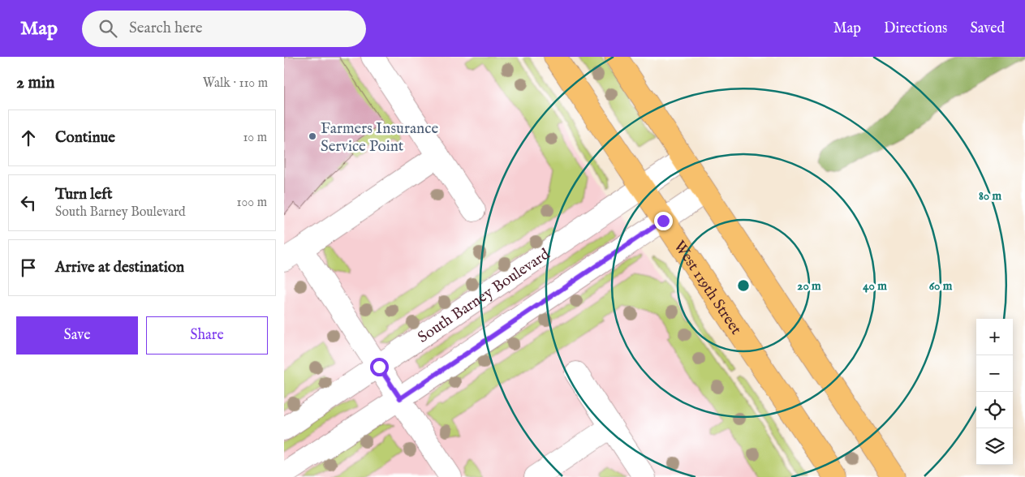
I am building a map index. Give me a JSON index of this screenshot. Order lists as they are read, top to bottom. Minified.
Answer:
{"streets":{"main road":["West 119th Street"],"street":["South Barney Boulevard"]},"crossings":[["West 119th Street","South Barney Boulevard"]],"places":["Farmers Insurance Service Point"],"page":{"header":"Map","search":"Search here","nav":["Map","Directions","Saved"],"heading":["2 min","Walk · 110 m"],"list":[["Continue","10 m"],["Turn left","South Barney Boulevard","100 m"],"Arrive at destination"],"buttons":["Save","Share"],"map_buttons":["+","−"]},"rings":["80 m","20 m","40 m","60 m"]}
